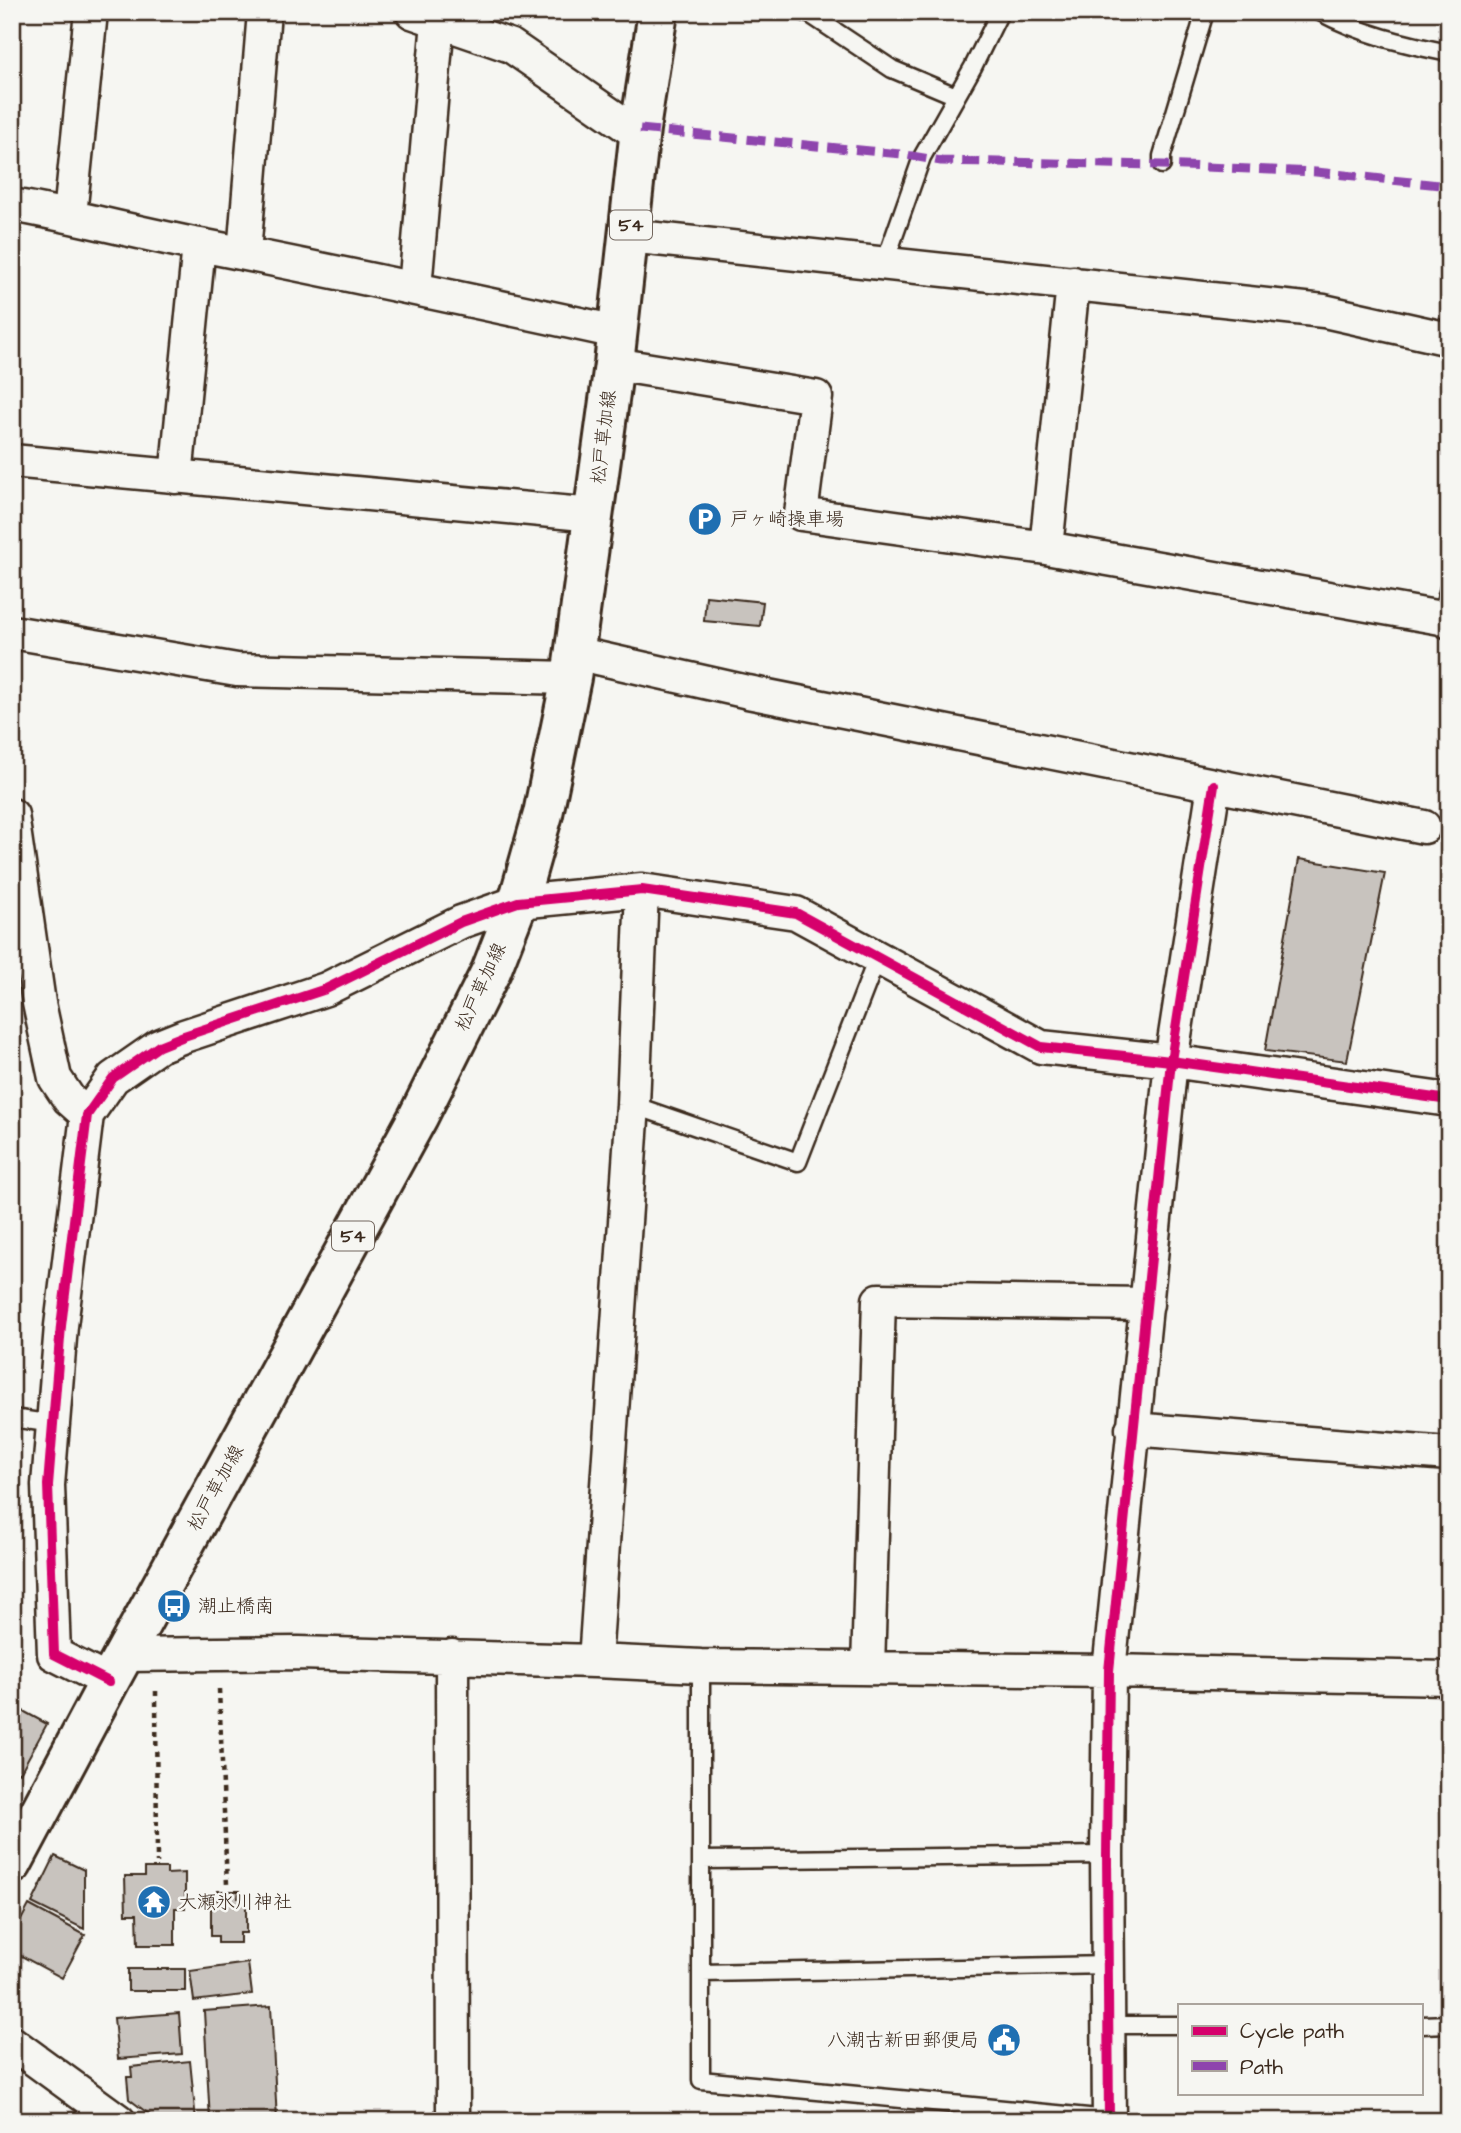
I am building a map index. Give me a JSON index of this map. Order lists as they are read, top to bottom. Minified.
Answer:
{"streets":{"main road":["54","松戸草加線"]},"places":{"parking":["戸ヶ崎操車場"],"bus stop":["潮止橋南"],"temple":["大瀬氷川神社"],"public building":["八潮古新田郵便局"]},"legend":["Cycle path","Path"]}
